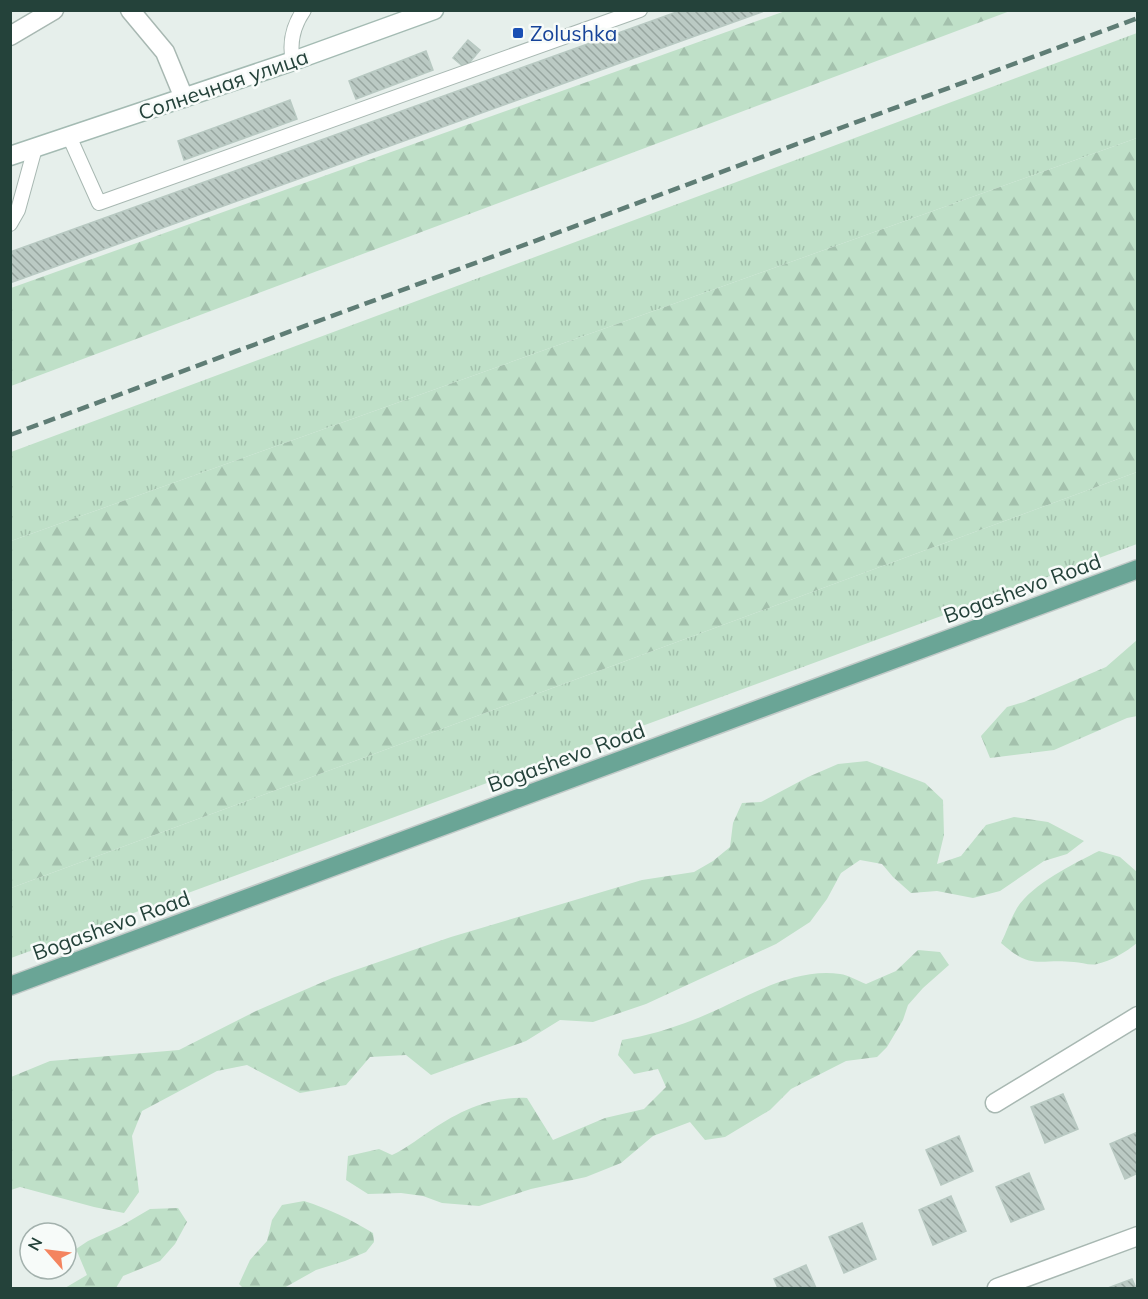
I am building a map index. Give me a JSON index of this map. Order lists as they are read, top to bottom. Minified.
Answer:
{"streets":{"main road":["Bogashevo Road"],"street":["Солнечная улица"]},"places":{"transit":["Zolushka"]},"north":"top left"}
